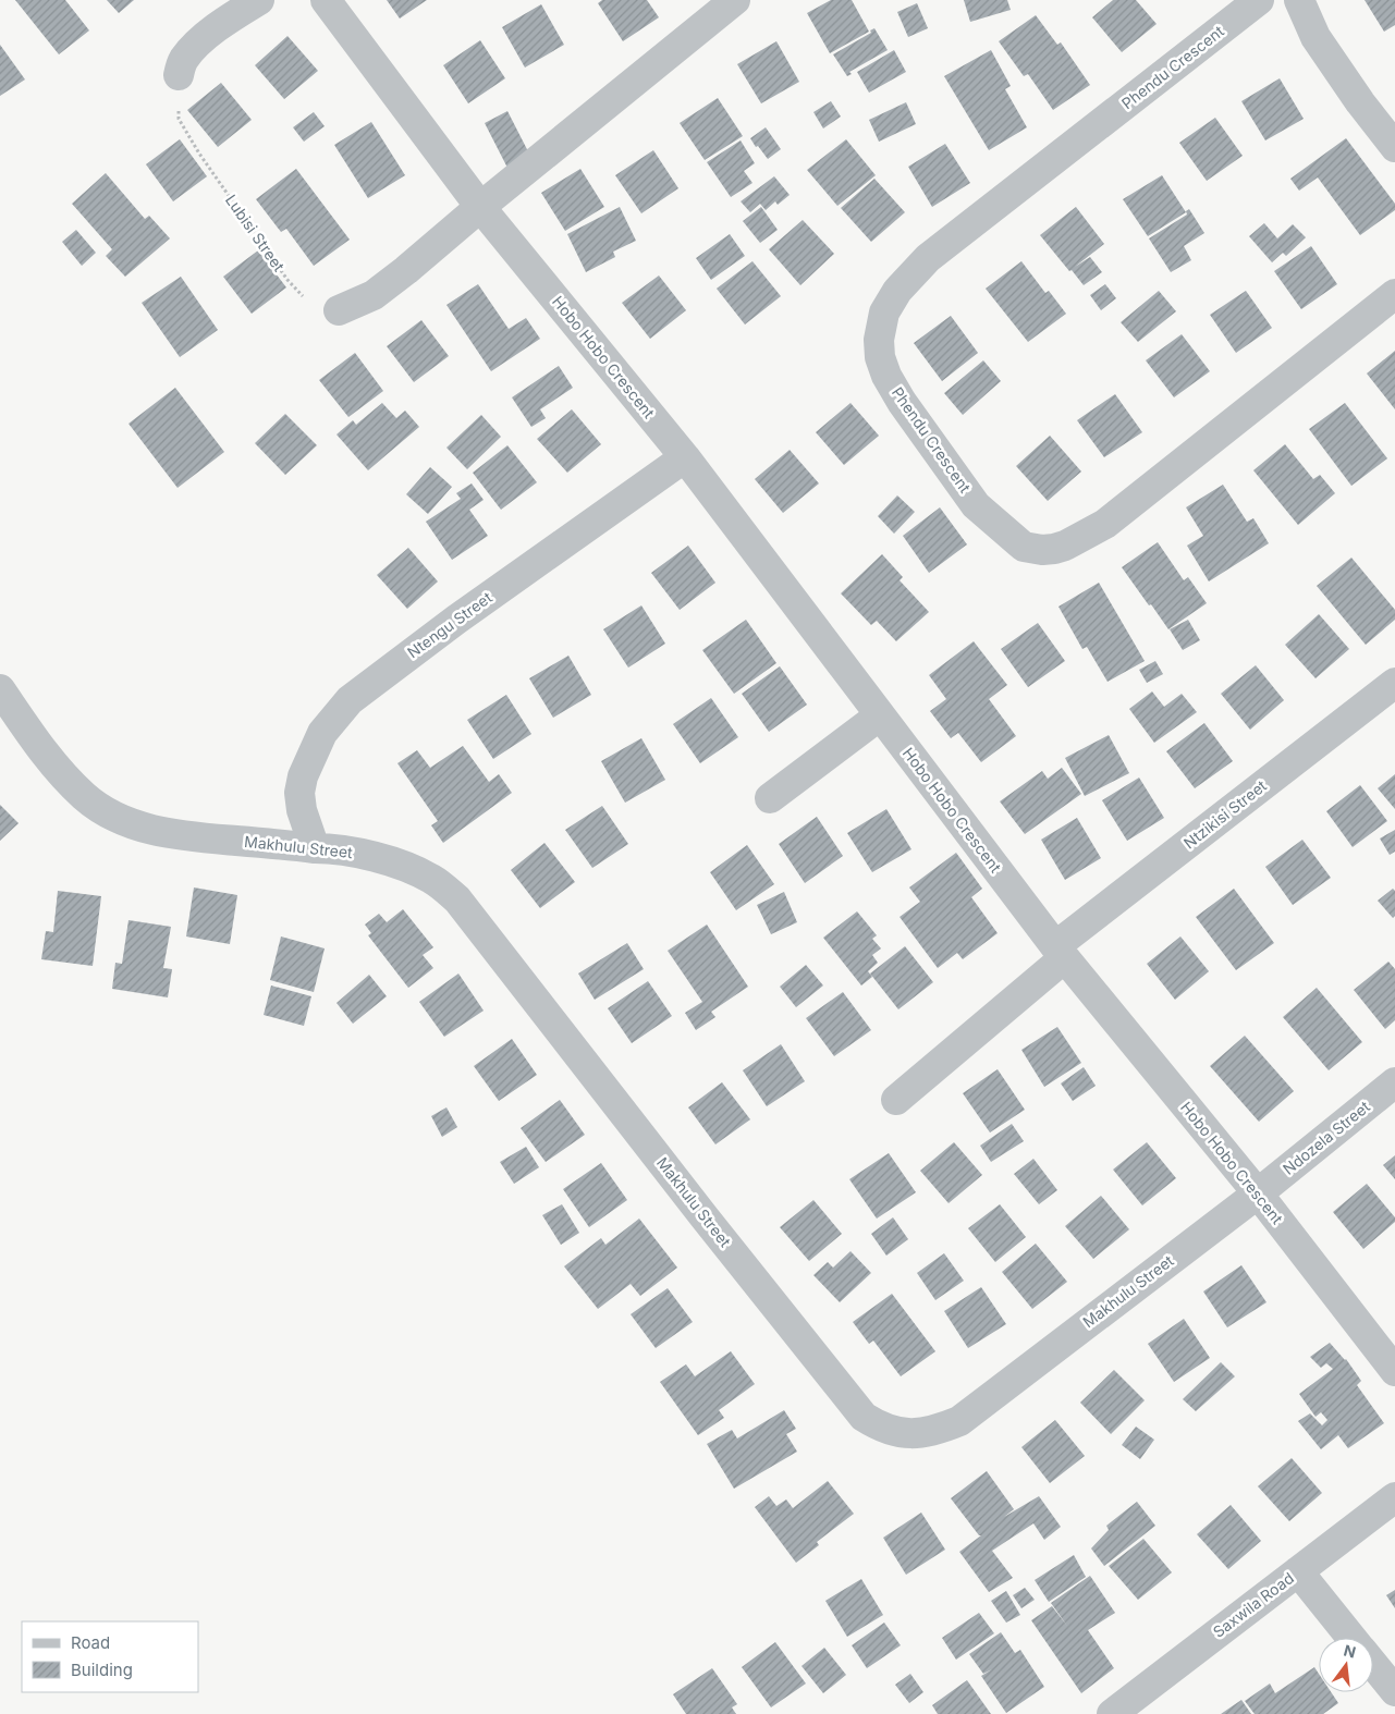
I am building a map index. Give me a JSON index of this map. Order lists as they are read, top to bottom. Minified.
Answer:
{"streets":{"street":["Phendu Crescent","Hobo Hobo Crescent","Ntengu Street","Ntzikisi Street","Makhulu Street","Ndozela Street","Saxwila Road"],"path":["Lubisi Street"]},"crossings":[["Hobo Hobo Crescent","Ntengu Street"],["Hobo Hobo Crescent","Ntzikisi Street"],["Hobo Hobo Crescent","Makhulu Street"],["Hobo Hobo Crescent","Ndozela Street"],["Ntengu Street","Makhulu Street"],["Makhulu Street","Ndozela Street"]],"legend":["Road","Building"],"north":"top"}
